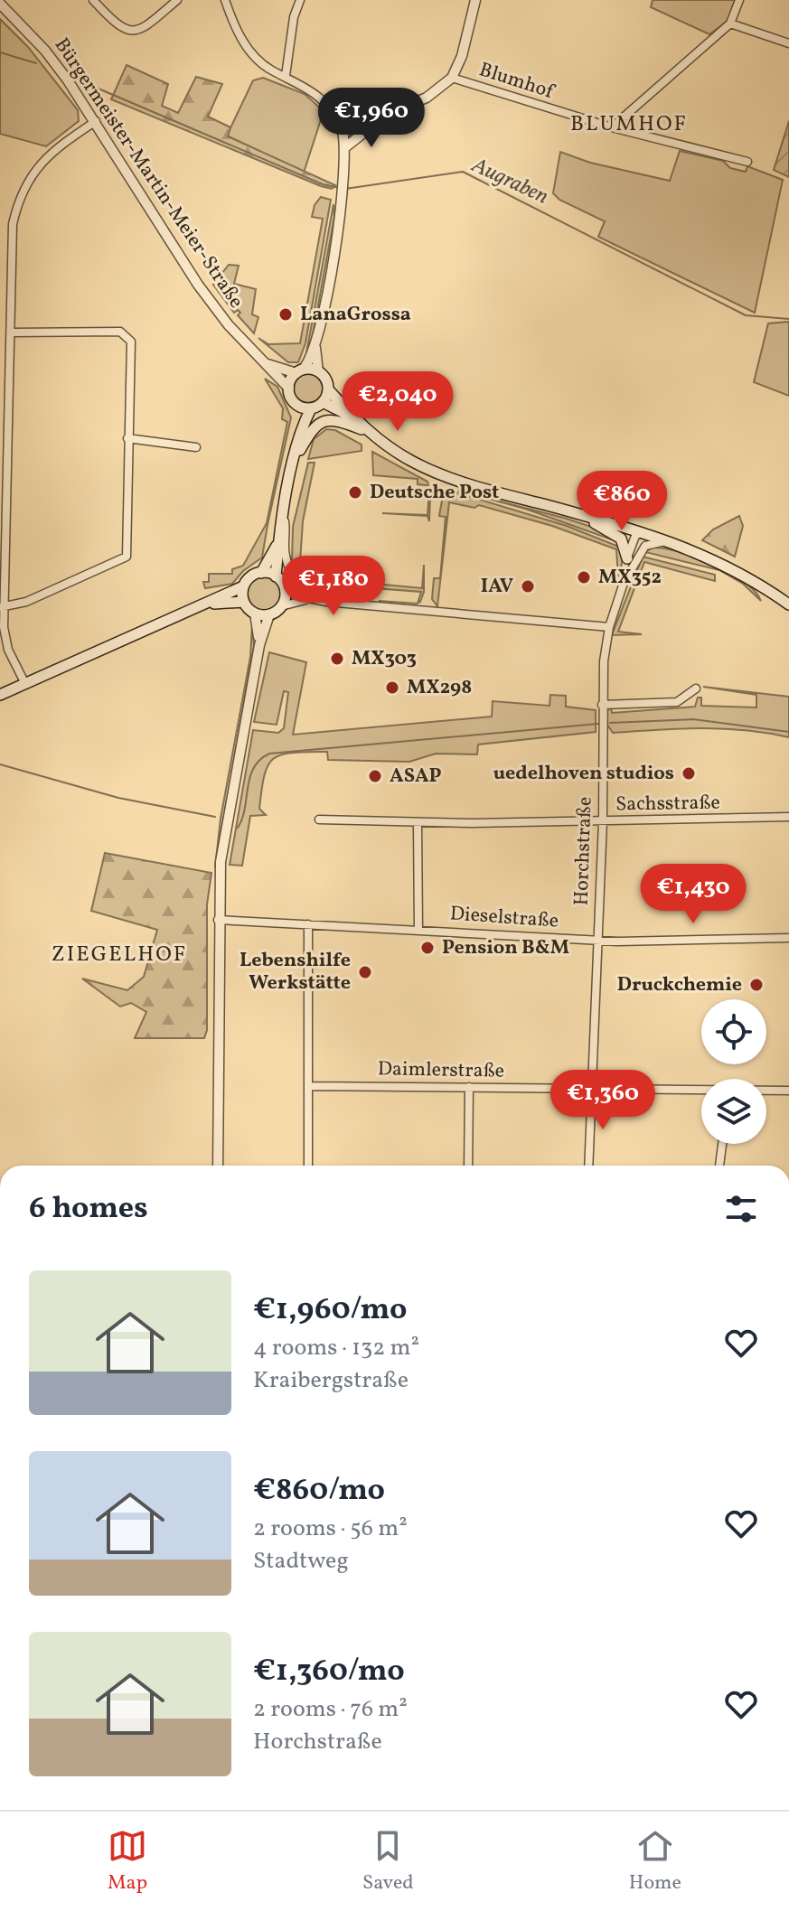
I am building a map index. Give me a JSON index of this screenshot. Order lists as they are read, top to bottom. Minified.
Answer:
{"streets":{"street":["Blumhof","Bürgermeister-Martin-Meier-Straße","Sachsstraße","Horchstraße","Dieselstraße","Daimlerstraße"]},"crossings":[["Sachsstraße","Horchstraße"],["Horchstraße","Dieselstraße"],["Horchstraße","Daimlerstraße"]],"districts":["BLUMHOF","ZIEGELHOF"],"water":["Augraben"],"places":["LanaGrossa","Deutsche Post","MX352","IAV","MX303","MX298","uedelhoven studios","ASAP","Pension B&M","Lebenshilfe Werkstätte","Druckchemie"],"page":{"price":["€1,960","€2,040","€860","€1,180","€1,430","€1,360"],"heading":"6 homes","list":[{"name":"€1,960/mo","note":"4 rooms · 132 m² · Kraibergstraße"},{"name":"€860/mo","note":"2 rooms · 56 m² · Stadtweg"},{"name":"€1,360/mo","note":"2 rooms · 76 m² · Horchstraße"}],"tabs":["Map","Saved","Home"]}}
